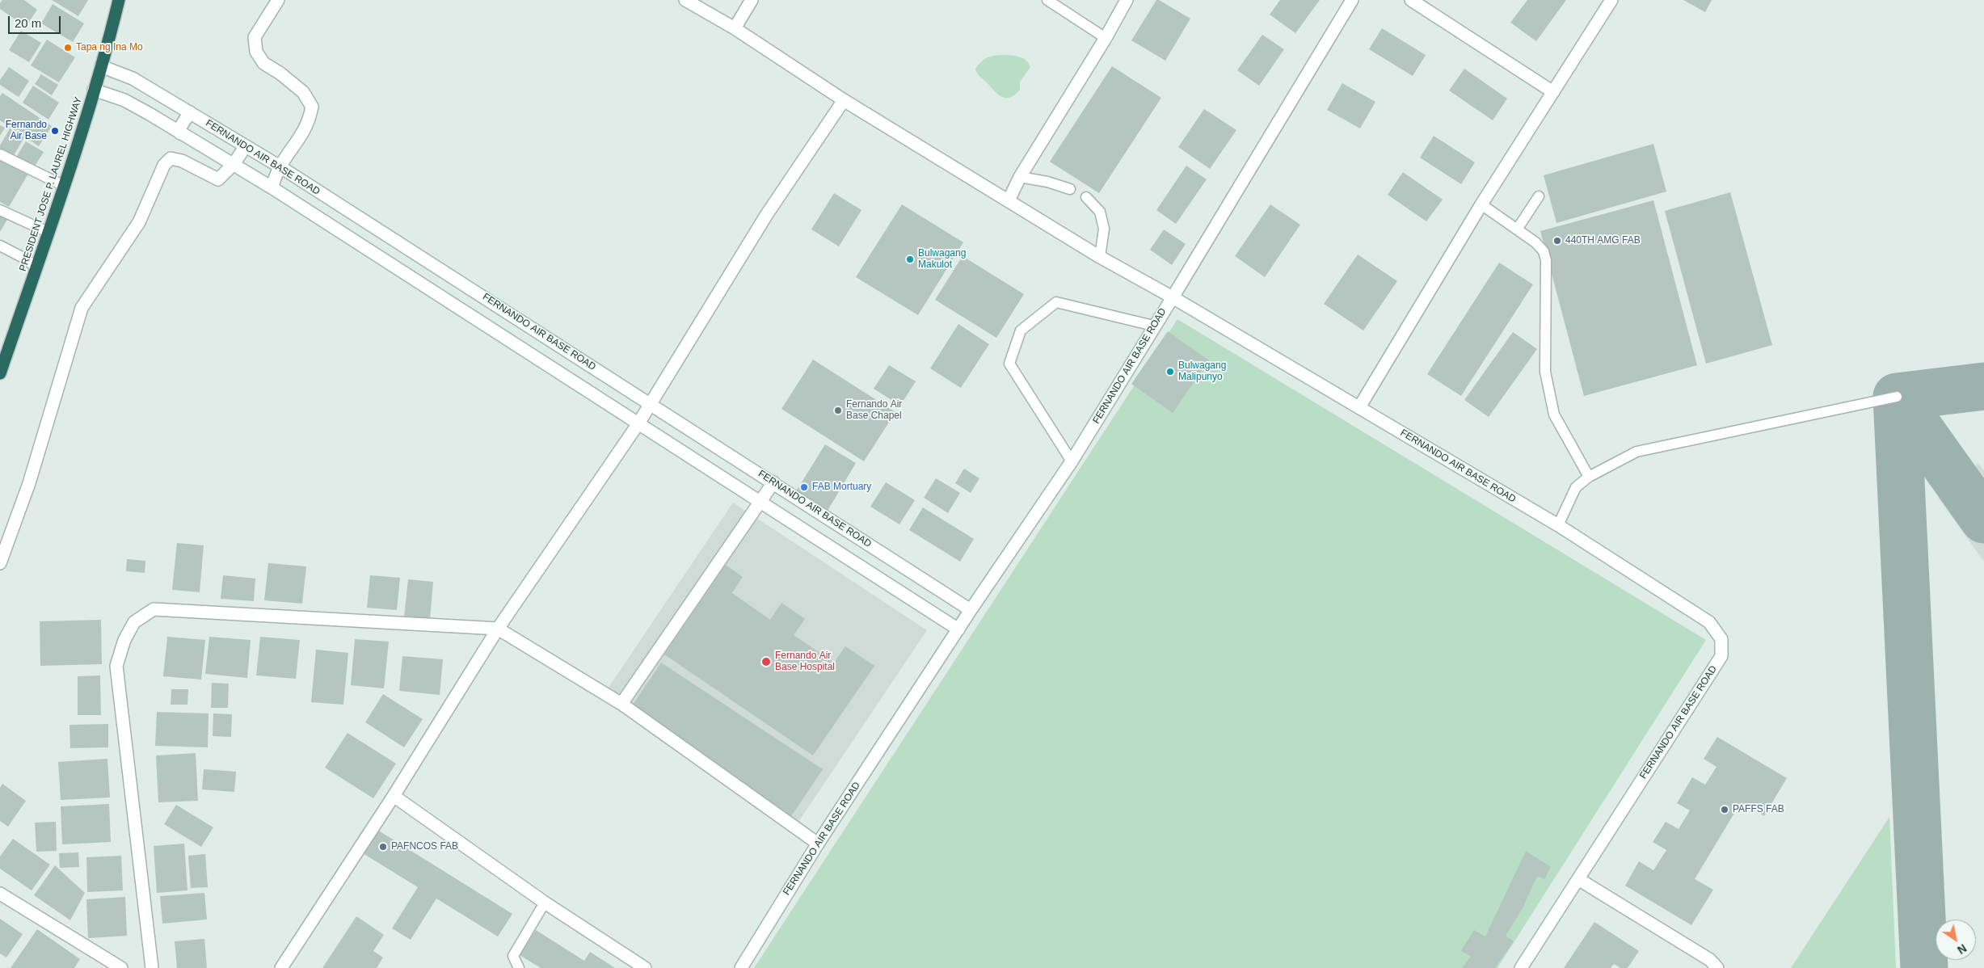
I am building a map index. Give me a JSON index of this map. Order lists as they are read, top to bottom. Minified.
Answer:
{"streets":{"highway":["PRESIDENT JOSE P. LAUREL HIGHWAY"],"street":["FERNANDO AIR BASE ROAD"]},"crossings":[["FERNANDO AIR BASE ROAD","PRESIDENT JOSE P. LAUREL HIGHWAY"]],"places":["Tapa ng Ina Mo","Fernando Air Base","440TH AMG FAB","Bulwagang Makulot","Bulwagang Malipunyo","Fernando Air Base Chapel","FAB Mortuary","Fernando Air Base Hospital","PAFFS FAB","PAFNCOS FAB"],"scale_bar":"20 m","north":"bottom right"}
